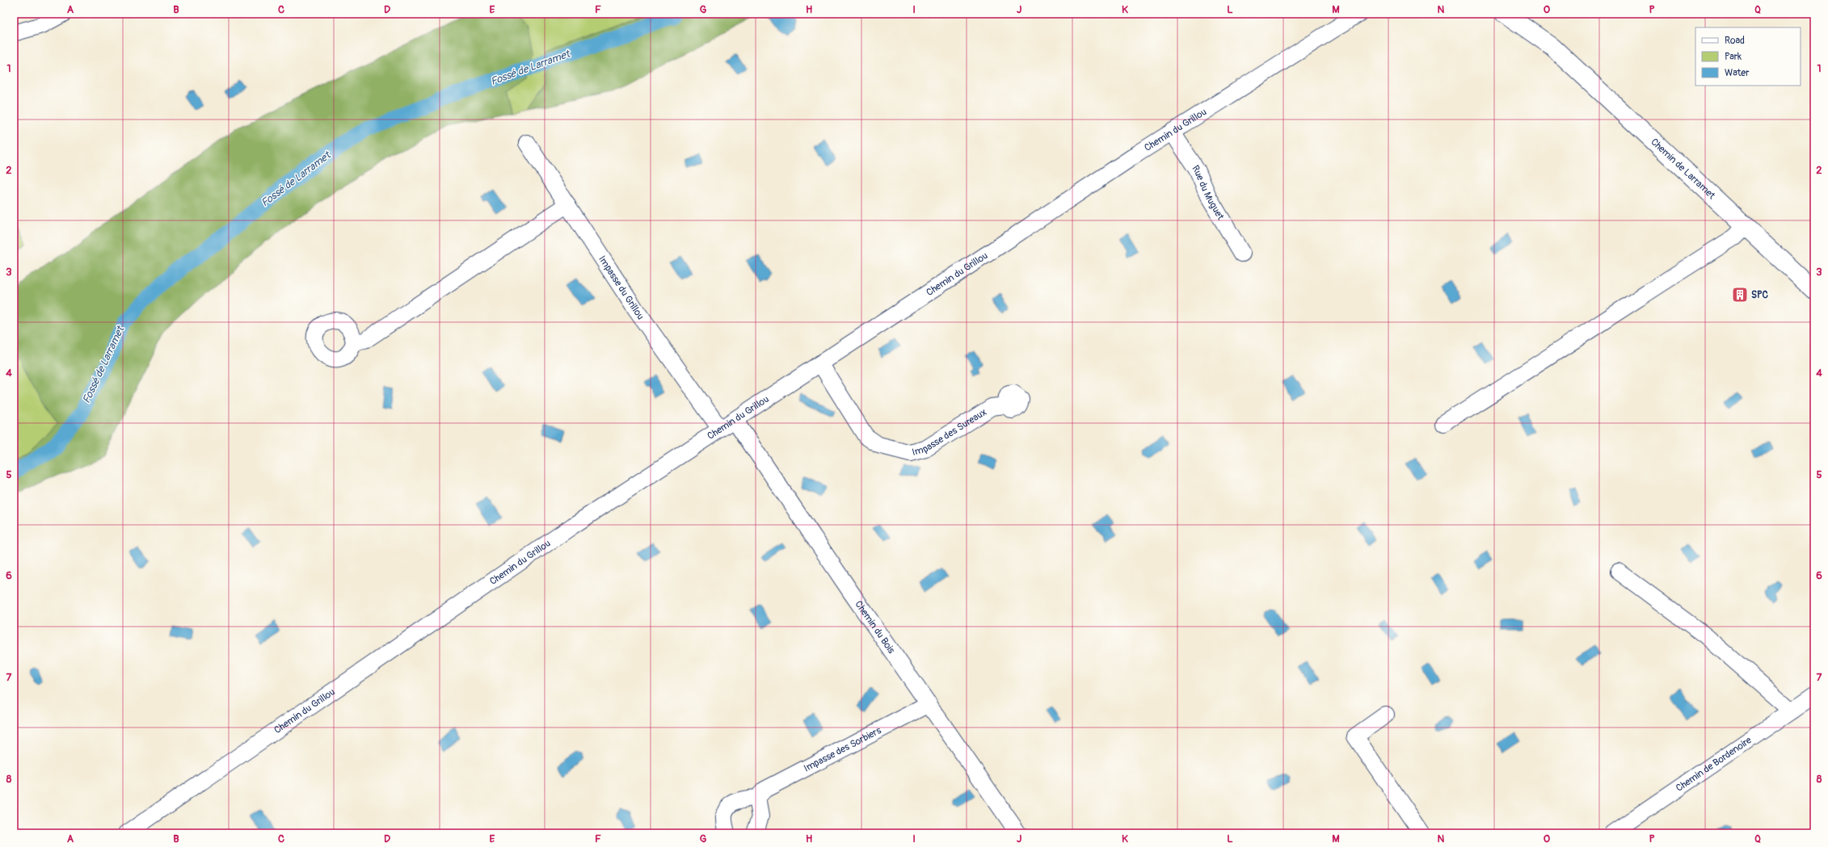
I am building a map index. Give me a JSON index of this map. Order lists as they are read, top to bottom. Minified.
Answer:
{"streets":{"main road":["Chemin de Larramet"],"street":["Chemin du Grillou","Rue du Muguet","Impasse du Grillou","Impasse des Sureaux","Chemin du Bois","Impasse des Sorbiers","Chemin de Bordenoire"]},"crossings":[["Chemin du Grillou","Rue du Muguet"],["Chemin du Grillou","Impasse du Grillou"],["Chemin du Grillou","Impasse des Sureaux"],["Chemin du Grillou","Chemin du Bois"],["Chemin du Bois","Impasse des Sorbiers"]],"water":["Fossé de Larramet"],"places":{"building":["SPC"]},"legend":["Road","Park","Water"],"grid":{"columns":["A","B","C","D","E","F","G","H","I","J","K","L","M","N","O","P","Q"],"rows":["1","2","3","4","5","6","7","8"]}}
